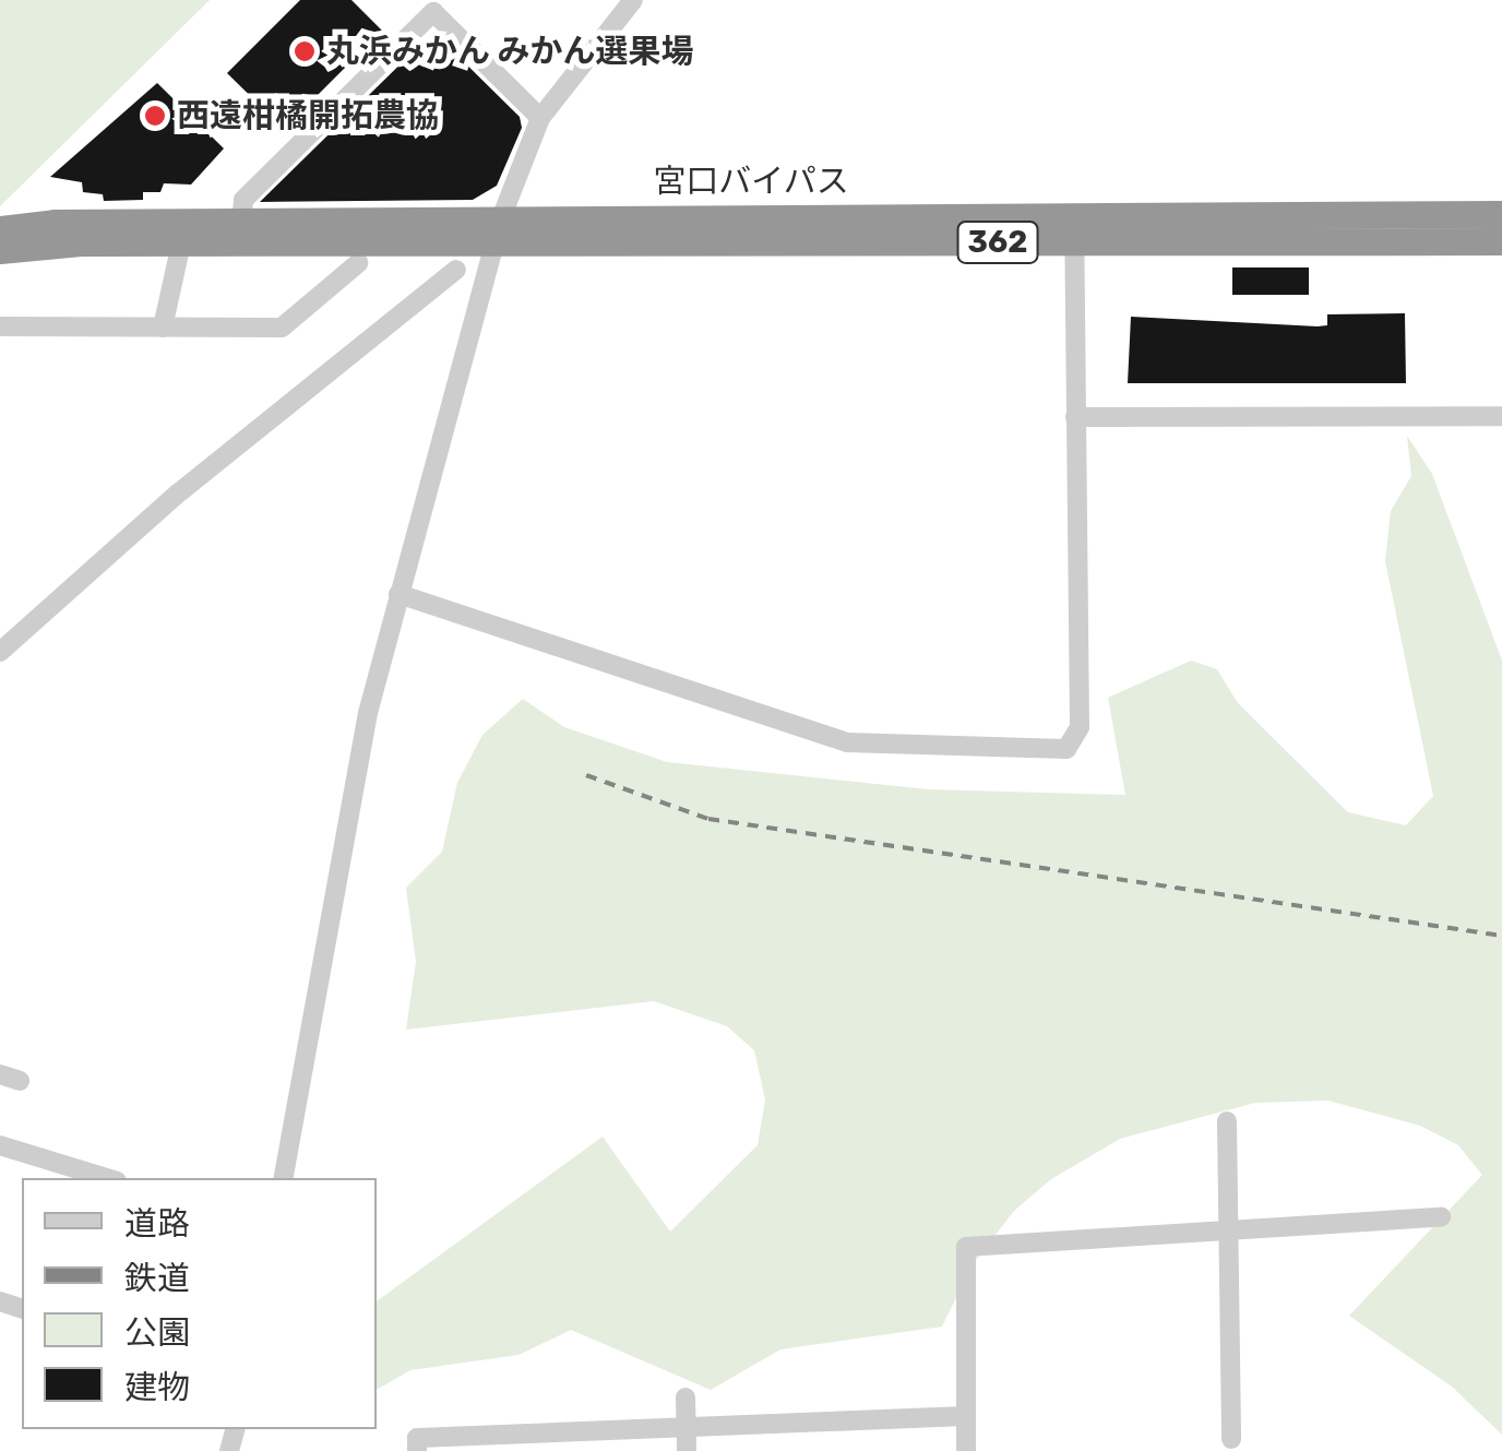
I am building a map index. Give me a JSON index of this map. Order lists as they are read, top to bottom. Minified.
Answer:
{"streets":{"highway":["宮口バイパス","362"]},"places":["丸浜みかん みかん選果場","西遠柑橘開拓農協"],"legend":["道路","鉄道","公園","建物"]}
